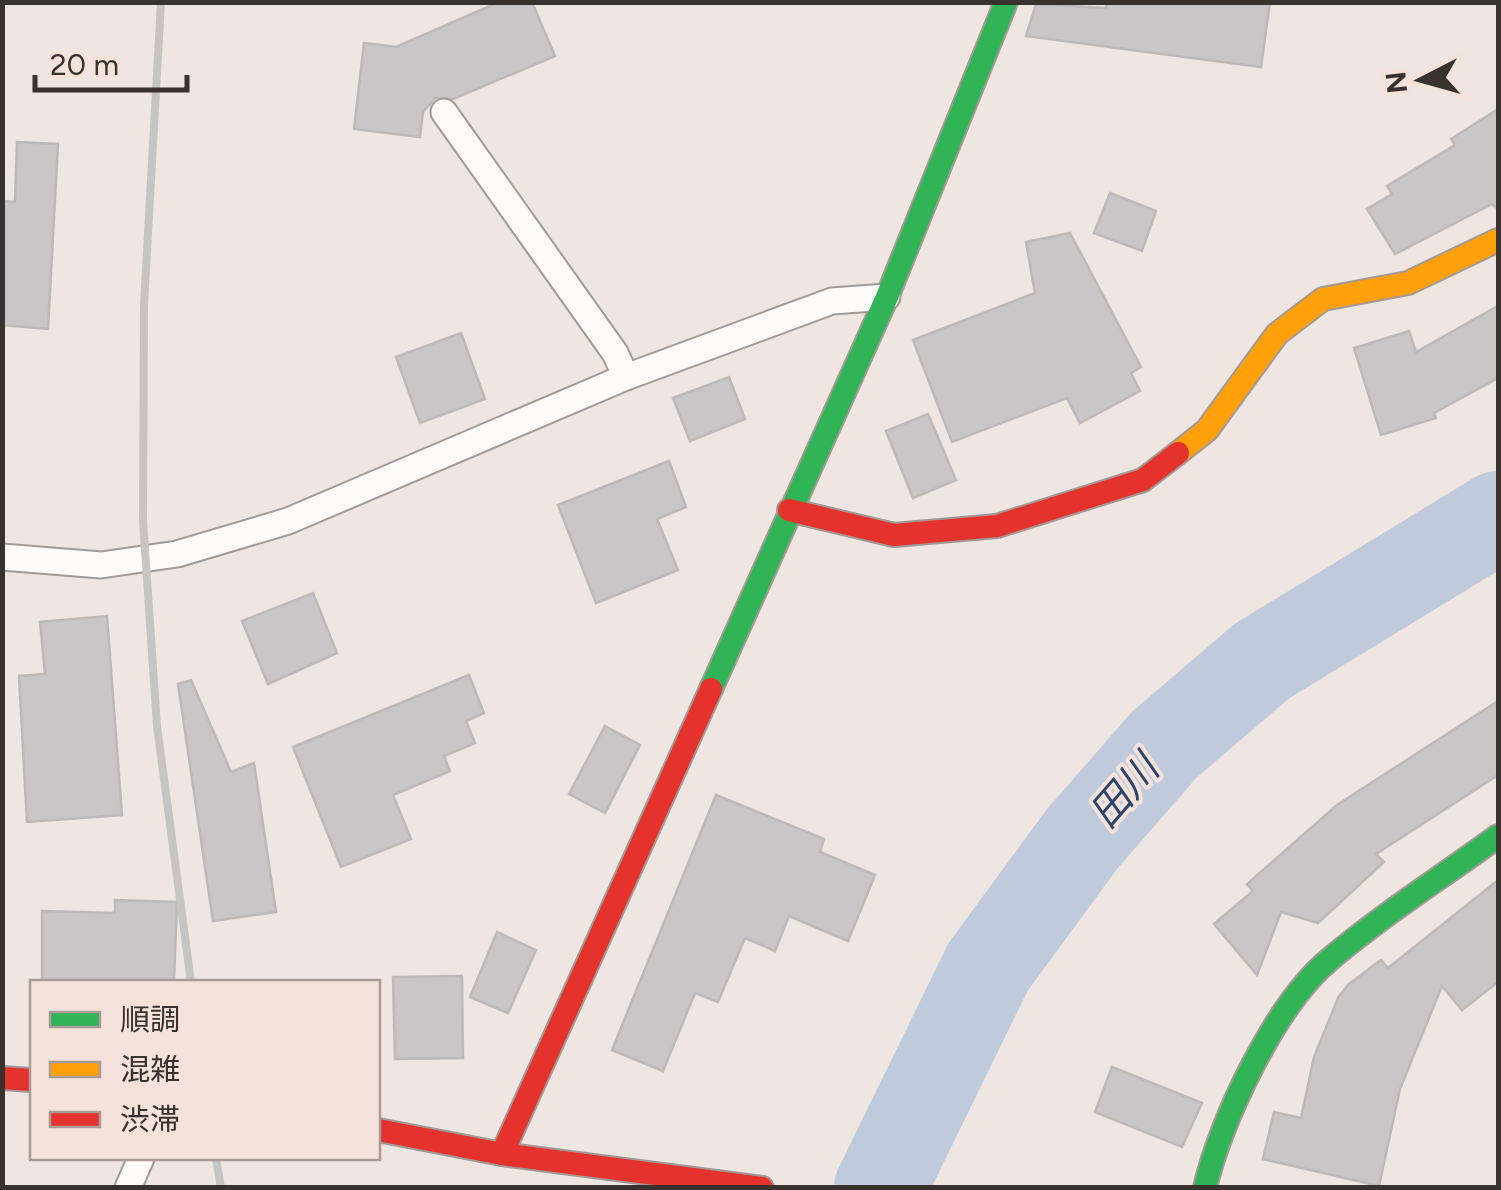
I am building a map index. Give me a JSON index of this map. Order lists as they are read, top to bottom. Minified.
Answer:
{"water":["田川"],"legend":["順調","混雑","渋滞"],"scale_bar":"20 m","north":"left"}
